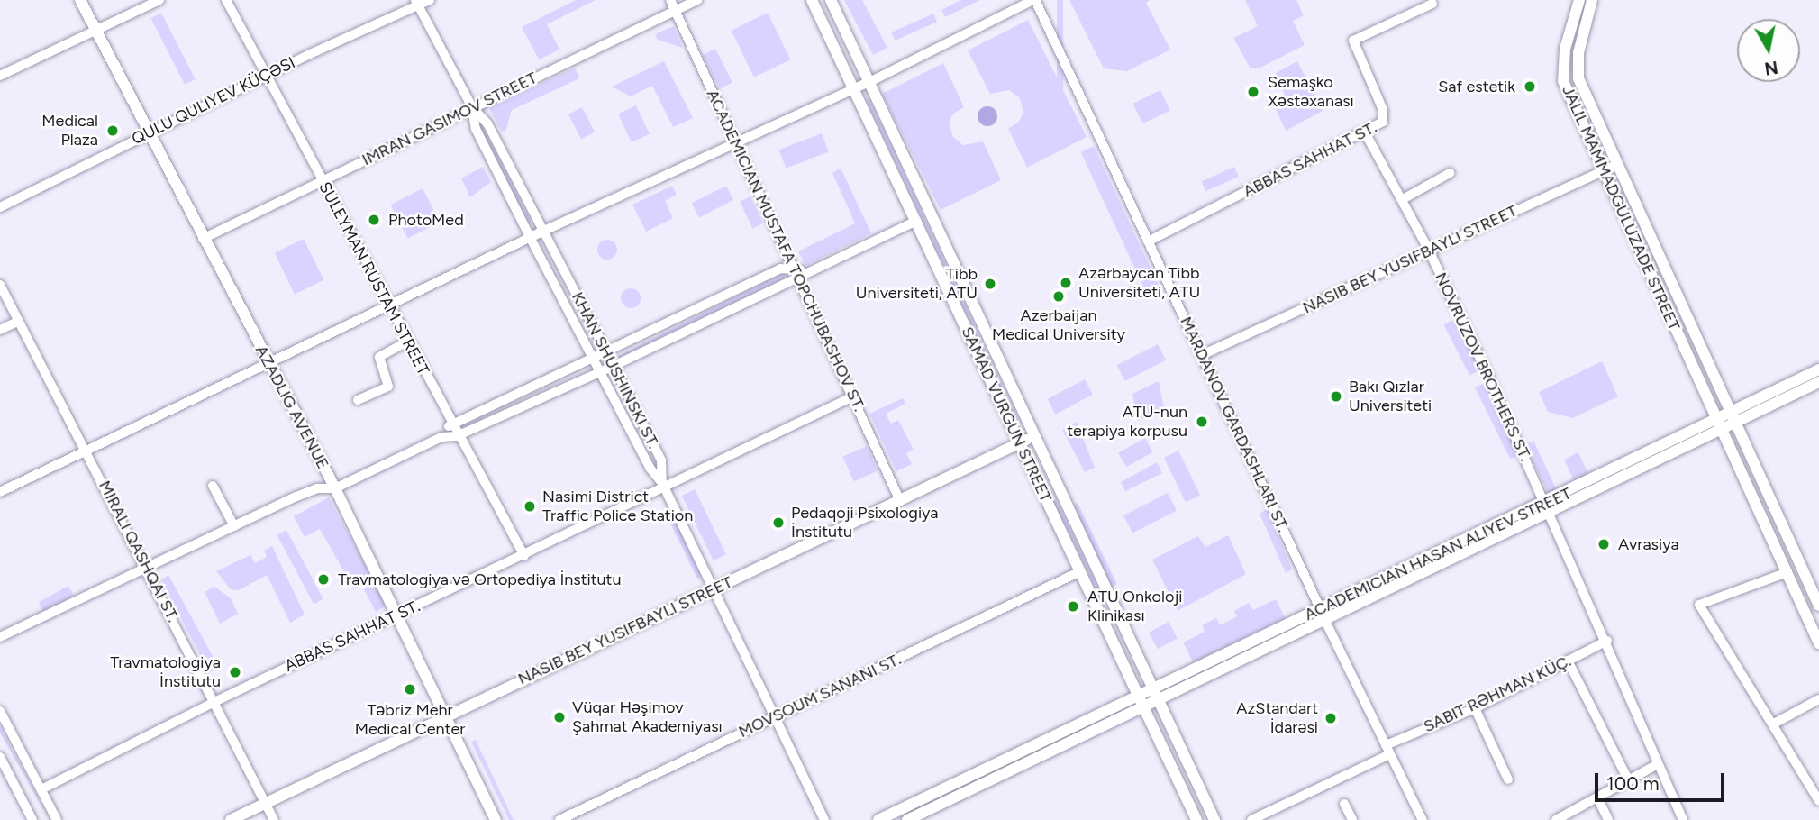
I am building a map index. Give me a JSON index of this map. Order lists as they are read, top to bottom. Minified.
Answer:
{"streets":{"main road":["JALIL MAMMADGULUZADE STREET","NASIB BEY YUSIFBAYLI STREET","AZADLIG AVENUE","SAMAD VURGUN STREET","ACADEMICIAN HASAN ALIYEV STREET"],"street":["QULU QULIYEV KÜÇƏSI","IMRAN GASIMOV STREET","ABBAS SAHHAT ST.","ACADEMICIAN MUSTAFA TOPCHUBASHOV ST.","SULEYMAN RUSTAM STREET","NOVRUZOV BROTHERS ST.","KHAN SHUSHINSKI ST.","MARDANOV GARDASHLARI ST.","MIRALI QASHQAI ST.","SABIT RƏHMAN KÜÇ.","MOVSOUM SANANI ST."]},"crossings":[["QULU QULIYEV KÜÇƏSI","SULEYMAN RUSTAM STREET"],["QULU QULIYEV KÜÇƏSI","KHAN SHUSHINSKI ST."],["QULU QULIYEV KÜÇƏSI","AZADLIG AVENUE"],["IMRAN GASIMOV STREET","ACADEMICIAN MUSTAFA TOPCHUBASHOV ST."],["IMRAN GASIMOV STREET","SULEYMAN RUSTAM STREET"],["IMRAN GASIMOV STREET","KHAN SHUSHINSKI ST."],["IMRAN GASIMOV STREET","AZADLIG AVENUE"],["ABBAS SAHHAT ST.","ACADEMICIAN MUSTAFA TOPCHUBASHOV ST."],["ABBAS SAHHAT ST.","SULEYMAN RUSTAM STREET"],["ABBAS SAHHAT ST.","NOVRUZOV BROTHERS ST."],["ABBAS SAHHAT ST.","KHAN SHUSHINSKI ST."],["ABBAS SAHHAT ST.","AZADLIG AVENUE"],["ABBAS SAHHAT ST.","MARDANOV GARDASHLARI ST."],["ABBAS SAHHAT ST.","MIRALI QASHQAI ST."],["JALIL MAMMADGULUZADE STREET","NASIB BEY YUSIFBAYLI STREET"],["JALIL MAMMADGULUZADE STREET","ACADEMICIAN HASAN ALIYEV STREET"],["ACADEMICIAN MUSTAFA TOPCHUBASHOV ST.","NASIB BEY YUSIFBAYLI STREET"],["NASIB BEY YUSIFBAYLI STREET","NOVRUZOV BROTHERS ST."],["NASIB BEY YUSIFBAYLI STREET","KHAN SHUSHINSKI ST."],["NASIB BEY YUSIFBAYLI STREET","AZADLIG AVENUE"],["NASIB BEY YUSIFBAYLI STREET","SAMAD VURGUN STREET"],["NASIB BEY YUSIFBAYLI STREET","MARDANOV GARDASHLARI ST."],["NASIB BEY YUSIFBAYLI STREET","MIRALI QASHQAI ST."],["NOVRUZOV BROTHERS ST.","ACADEMICIAN HASAN ALIYEV STREET"],["NOVRUZOV BROTHERS ST.","SABIT RƏHMAN KÜÇ."],["KHAN SHUSHINSKI ST.","MOVSOUM SANANI ST."],["SAMAD VURGUN STREET","ACADEMICIAN HASAN ALIYEV STREET"],["SAMAD VURGUN STREET","MOVSOUM SANANI ST."],["MARDANOV GARDASHLARI ST.","ACADEMICIAN HASAN ALIYEV STREET"],["MARDANOV GARDASHLARI ST.","SABIT RƏHMAN KÜÇ."]],"places":["Saf estetik","Semaşko Xəstəxanası","Medical Plaza","PhotoMed","Azərbaycan Tibb Universiteti, ATU","Tibb Universiteti, ATU","Azerbaijan Medical University","Bakı Qızlar Universiteti","ATU-nun terapiya korpusu","Nasimi District Traffic Police Station","Pedaqoji Psixologiya İnstitutu","Avrasiya","Travmatologiya və Ortopediya İnstitutu","ATU Onkoloji Klinikası","Travmatologiya İnstitutu","Təbriz Mehr Medical Center","Vüqar Həşimov Şahmat Akademiyası","AzStandart İdarəsi"],"scale_bar":"100 m","north":"bottom"}
